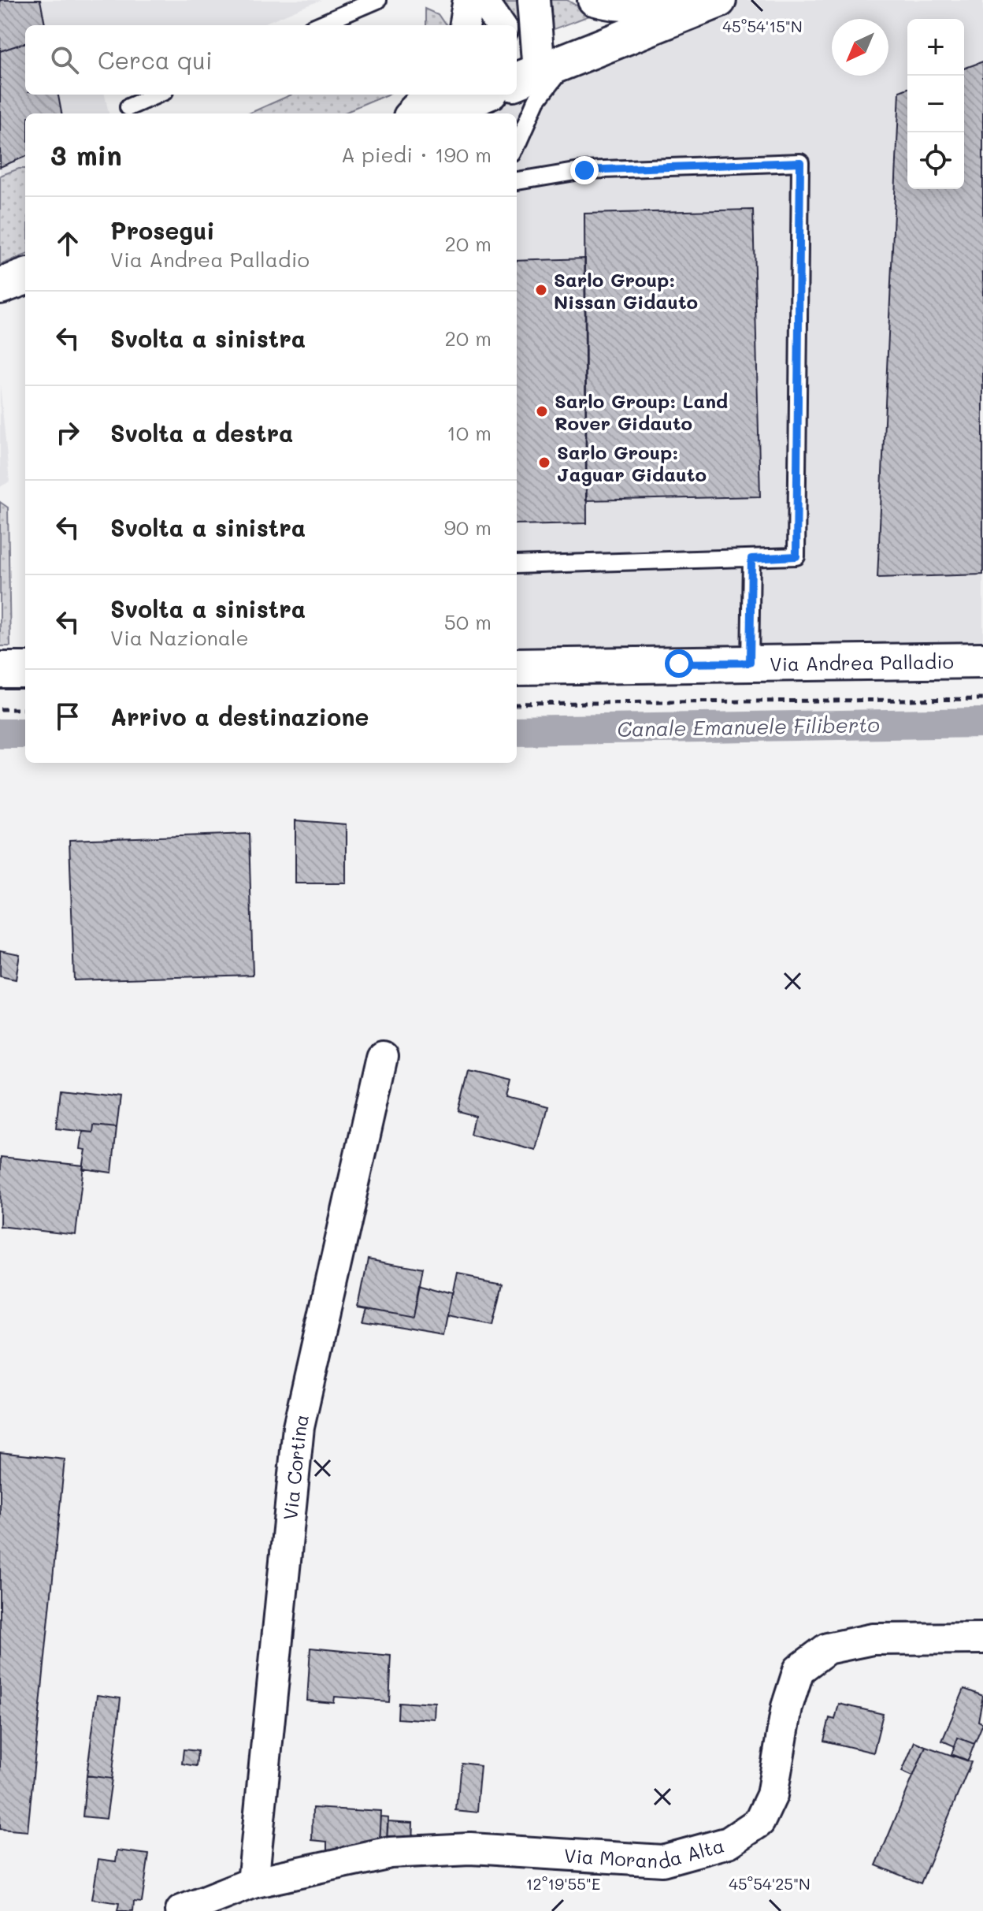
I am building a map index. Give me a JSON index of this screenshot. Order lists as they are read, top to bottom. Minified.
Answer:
{"streets":{"street":["Via Andrea Palladio","Via Cortina","Via Moranda Alta"]},"crossings":[["Via Cortina","Via Moranda Alta"]],"water":["Canale Emanuele Filiberto"],"places":["Sarlo Group: Nissan Gidauto","Sarlo Group: Land Rover Gidauto","Sarlo Group: Jaguar Gidauto"],"north":"bottom left","page":{"map_buttons":["+","−"],"search":"Cerca qui","heading":["3 min","A piedi · 190 m"],"list":[["Prosegui","Via Andrea Palladio","20 m"],["Svolta a sinistra","20 m"],["Svolta a destra","10 m"],["Svolta a sinistra","90 m"],["Svolta a sinistra","Via Nazionale","50 m"],"Arrivo a destinazione"]},"coordinates":["45°54'15\"N","12°19'55\"E","45°54'25\"N"]}
